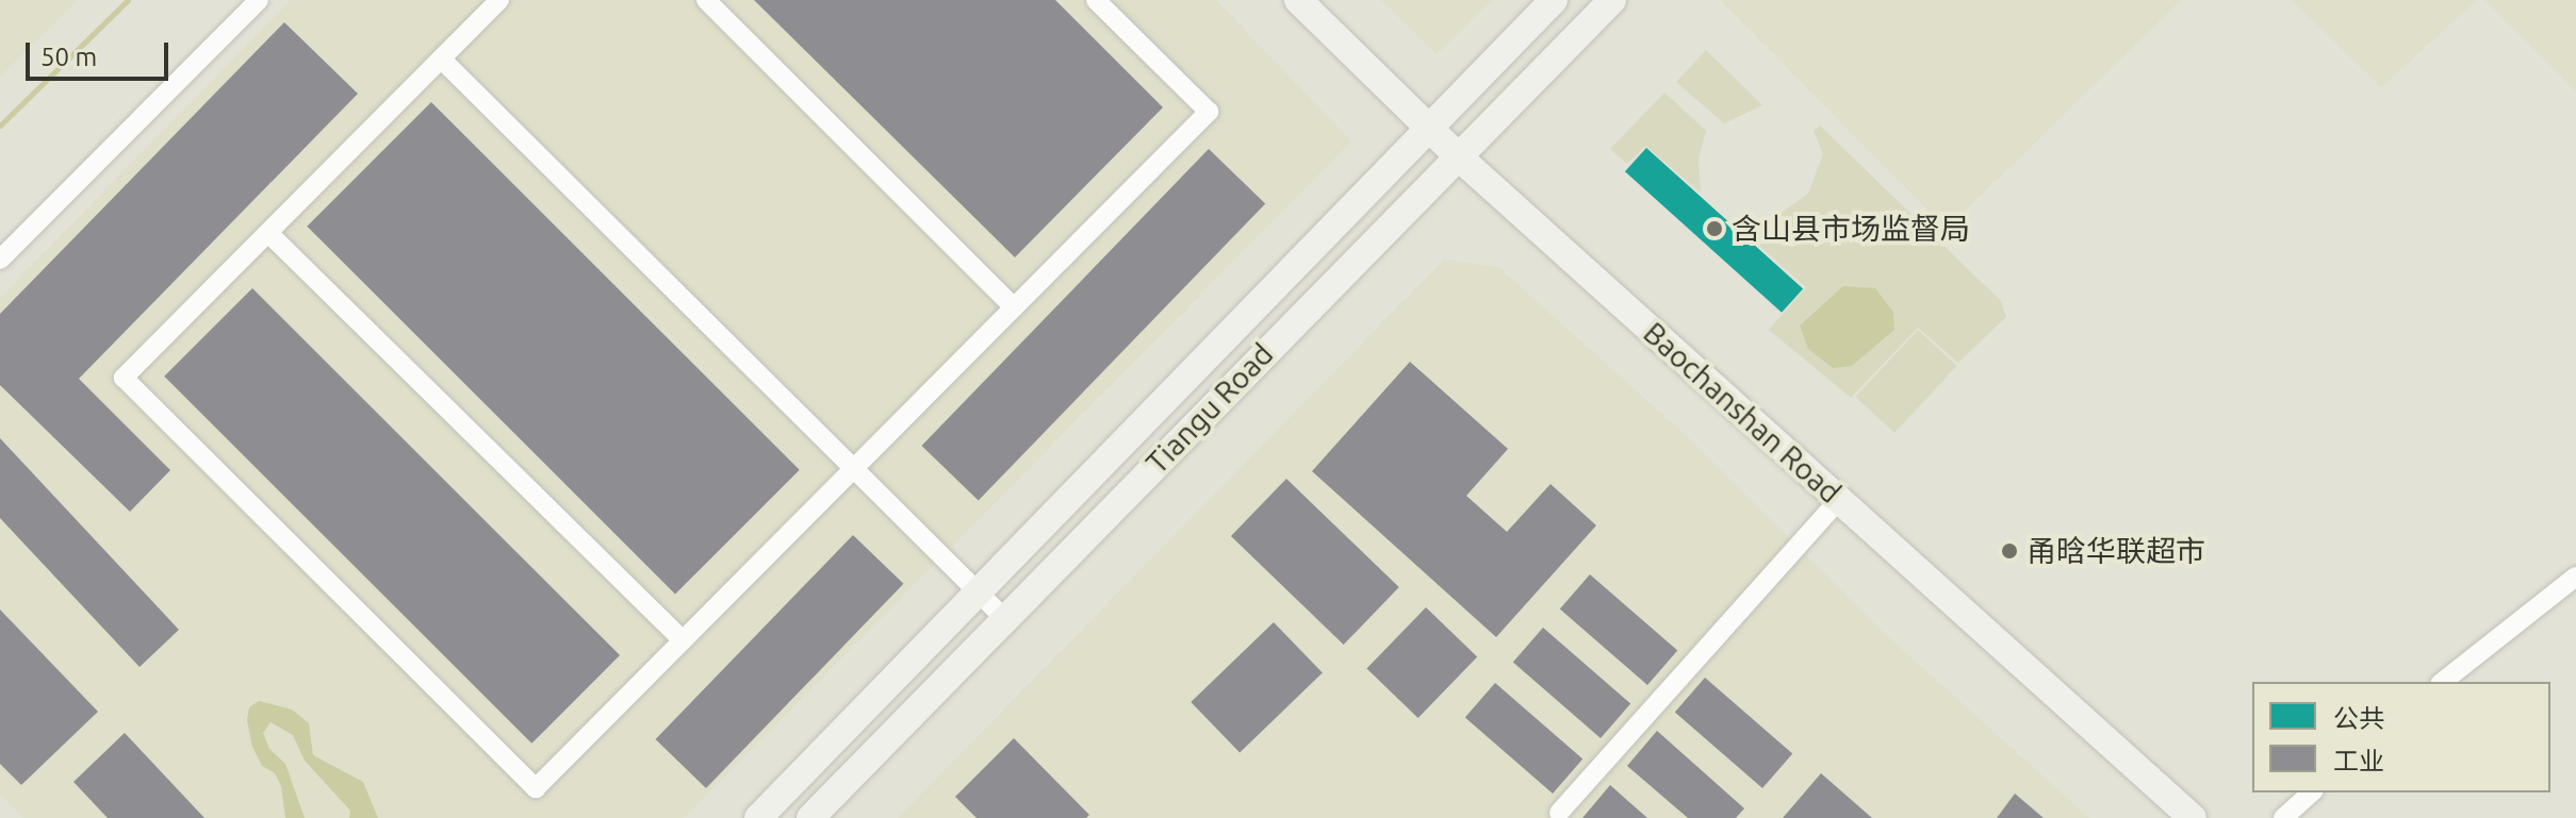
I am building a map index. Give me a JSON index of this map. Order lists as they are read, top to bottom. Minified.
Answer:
{"streets":{"main road":["Tiangu Road","Baochanshan Road"]},"crossings":[["Tiangu Road","Baochanshan Road"]],"places":["含山县市场监督局","甬晗华联超市"],"legend":["公共","工业"],"scale_bar":"50 m"}
